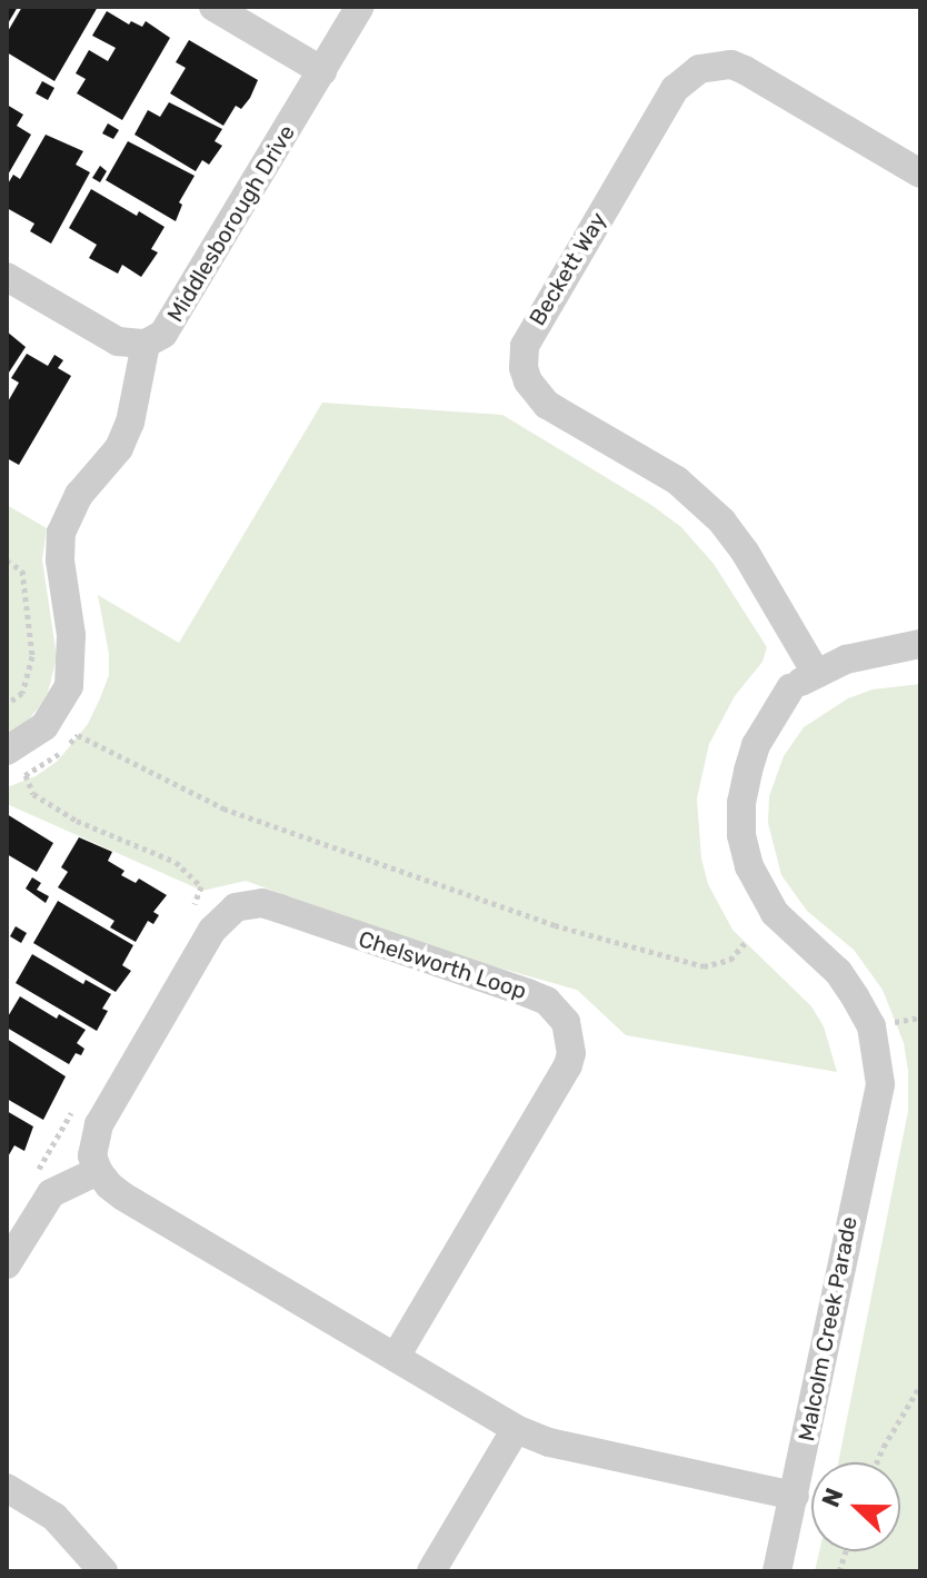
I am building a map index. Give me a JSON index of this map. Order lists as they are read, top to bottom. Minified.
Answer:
{"streets":{"street":["Middlesborough Drive","Beckett Way","Chelsworth Loop","Malcolm Creek Parade"]},"crossings":[["Beckett Way","Malcolm Creek Parade"]],"north":"left"}
